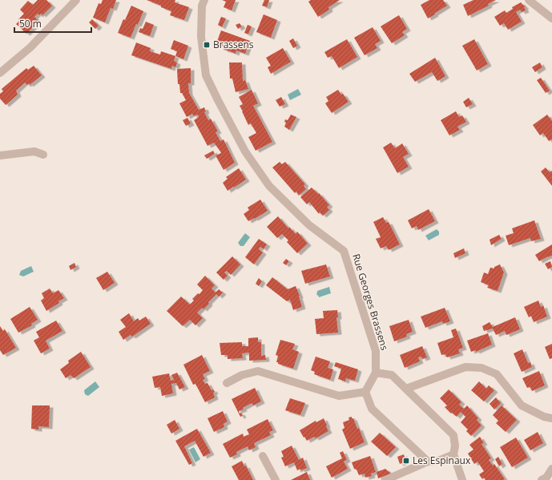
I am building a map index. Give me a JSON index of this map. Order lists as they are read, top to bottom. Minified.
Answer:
{"streets":{"street":["Rue Georges Brassens"]},"places":{"transit":["Brassens","Les Espinaux"]},"scale_bar":"50 m"}
